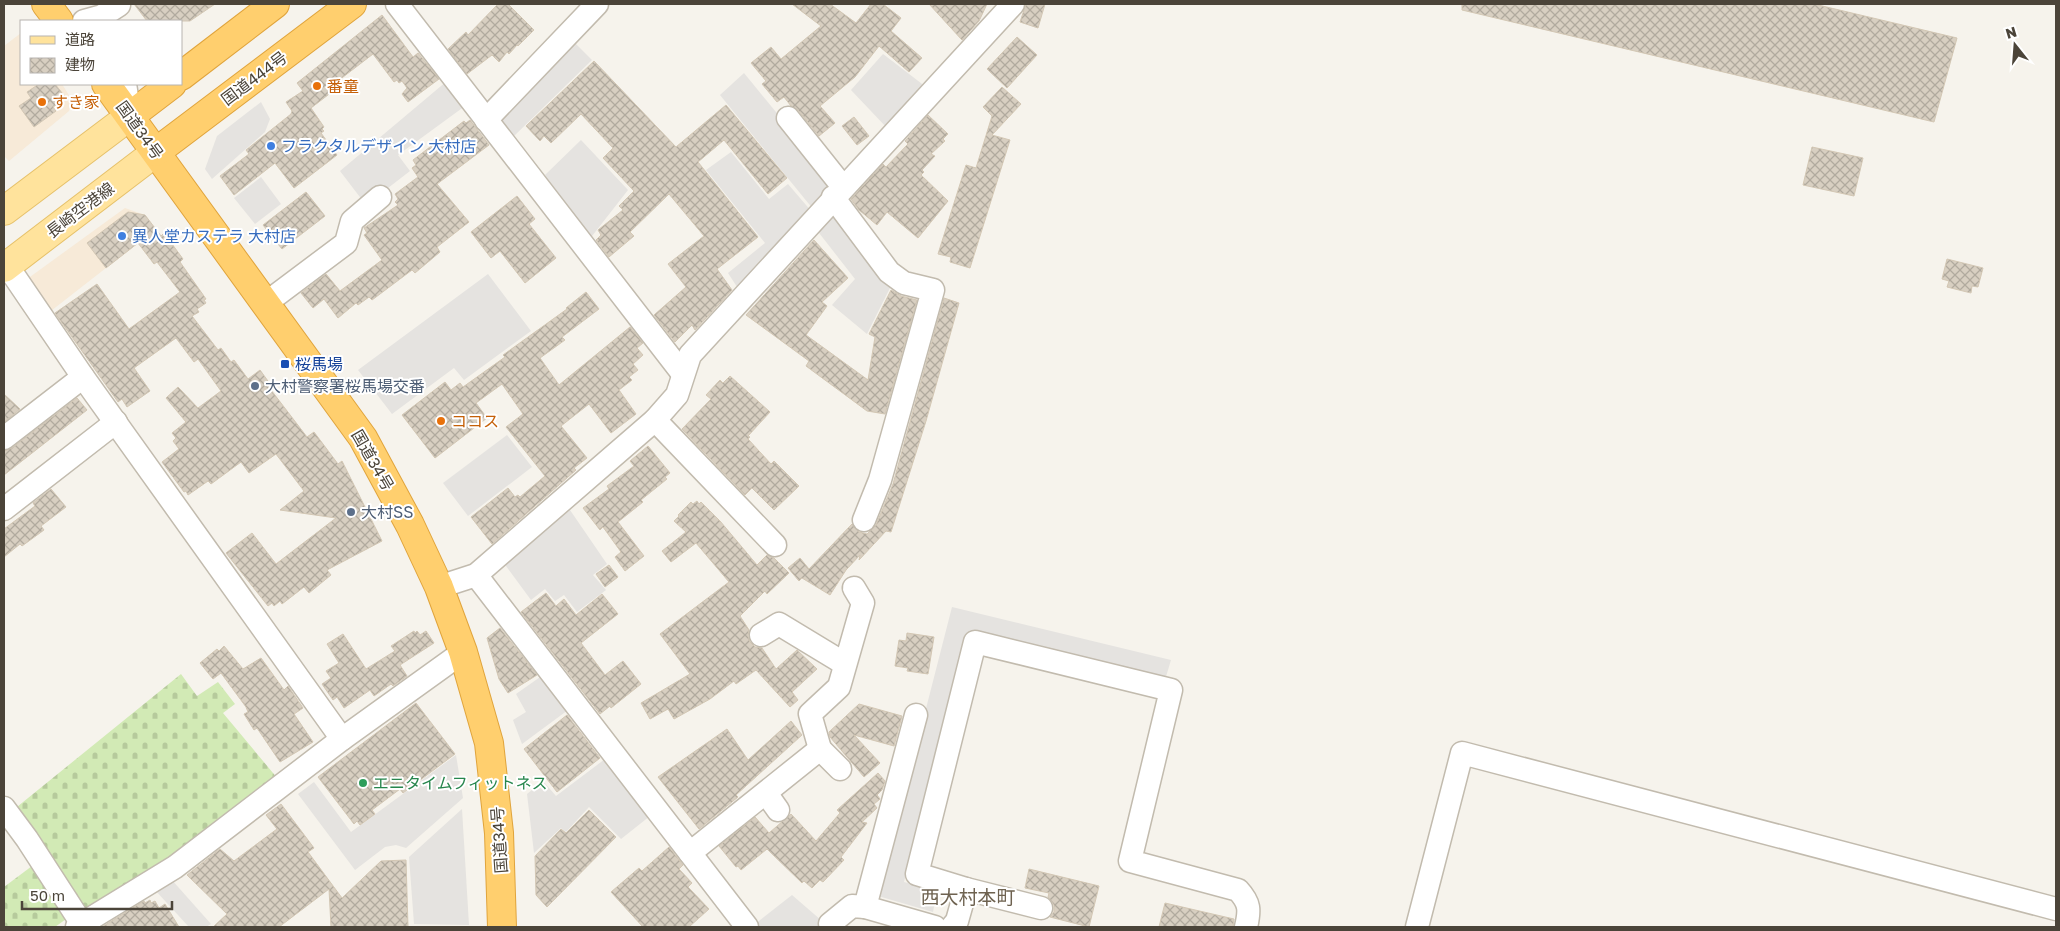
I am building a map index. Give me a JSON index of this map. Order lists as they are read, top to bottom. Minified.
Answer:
{"streets":{"highway":["国道444号","国道34号"],"main road":["長崎空港線"]},"crossings":[["国道444号","国道34号"],["国道444号","長崎空港線"],["国道34号","長崎空港線"]],"districts":["西大村本町"],"places":{"other":["番童","すき家","フラクタルデザイン 大村店","異人堂カステラ 大村店","大村警察署桜馬場交番","ココス","大村SS","エニタイムフィットネス"],"transit":["桜馬場"]},"legend":["道路","建物"],"scale_bar":"50 m","north":"top"}
